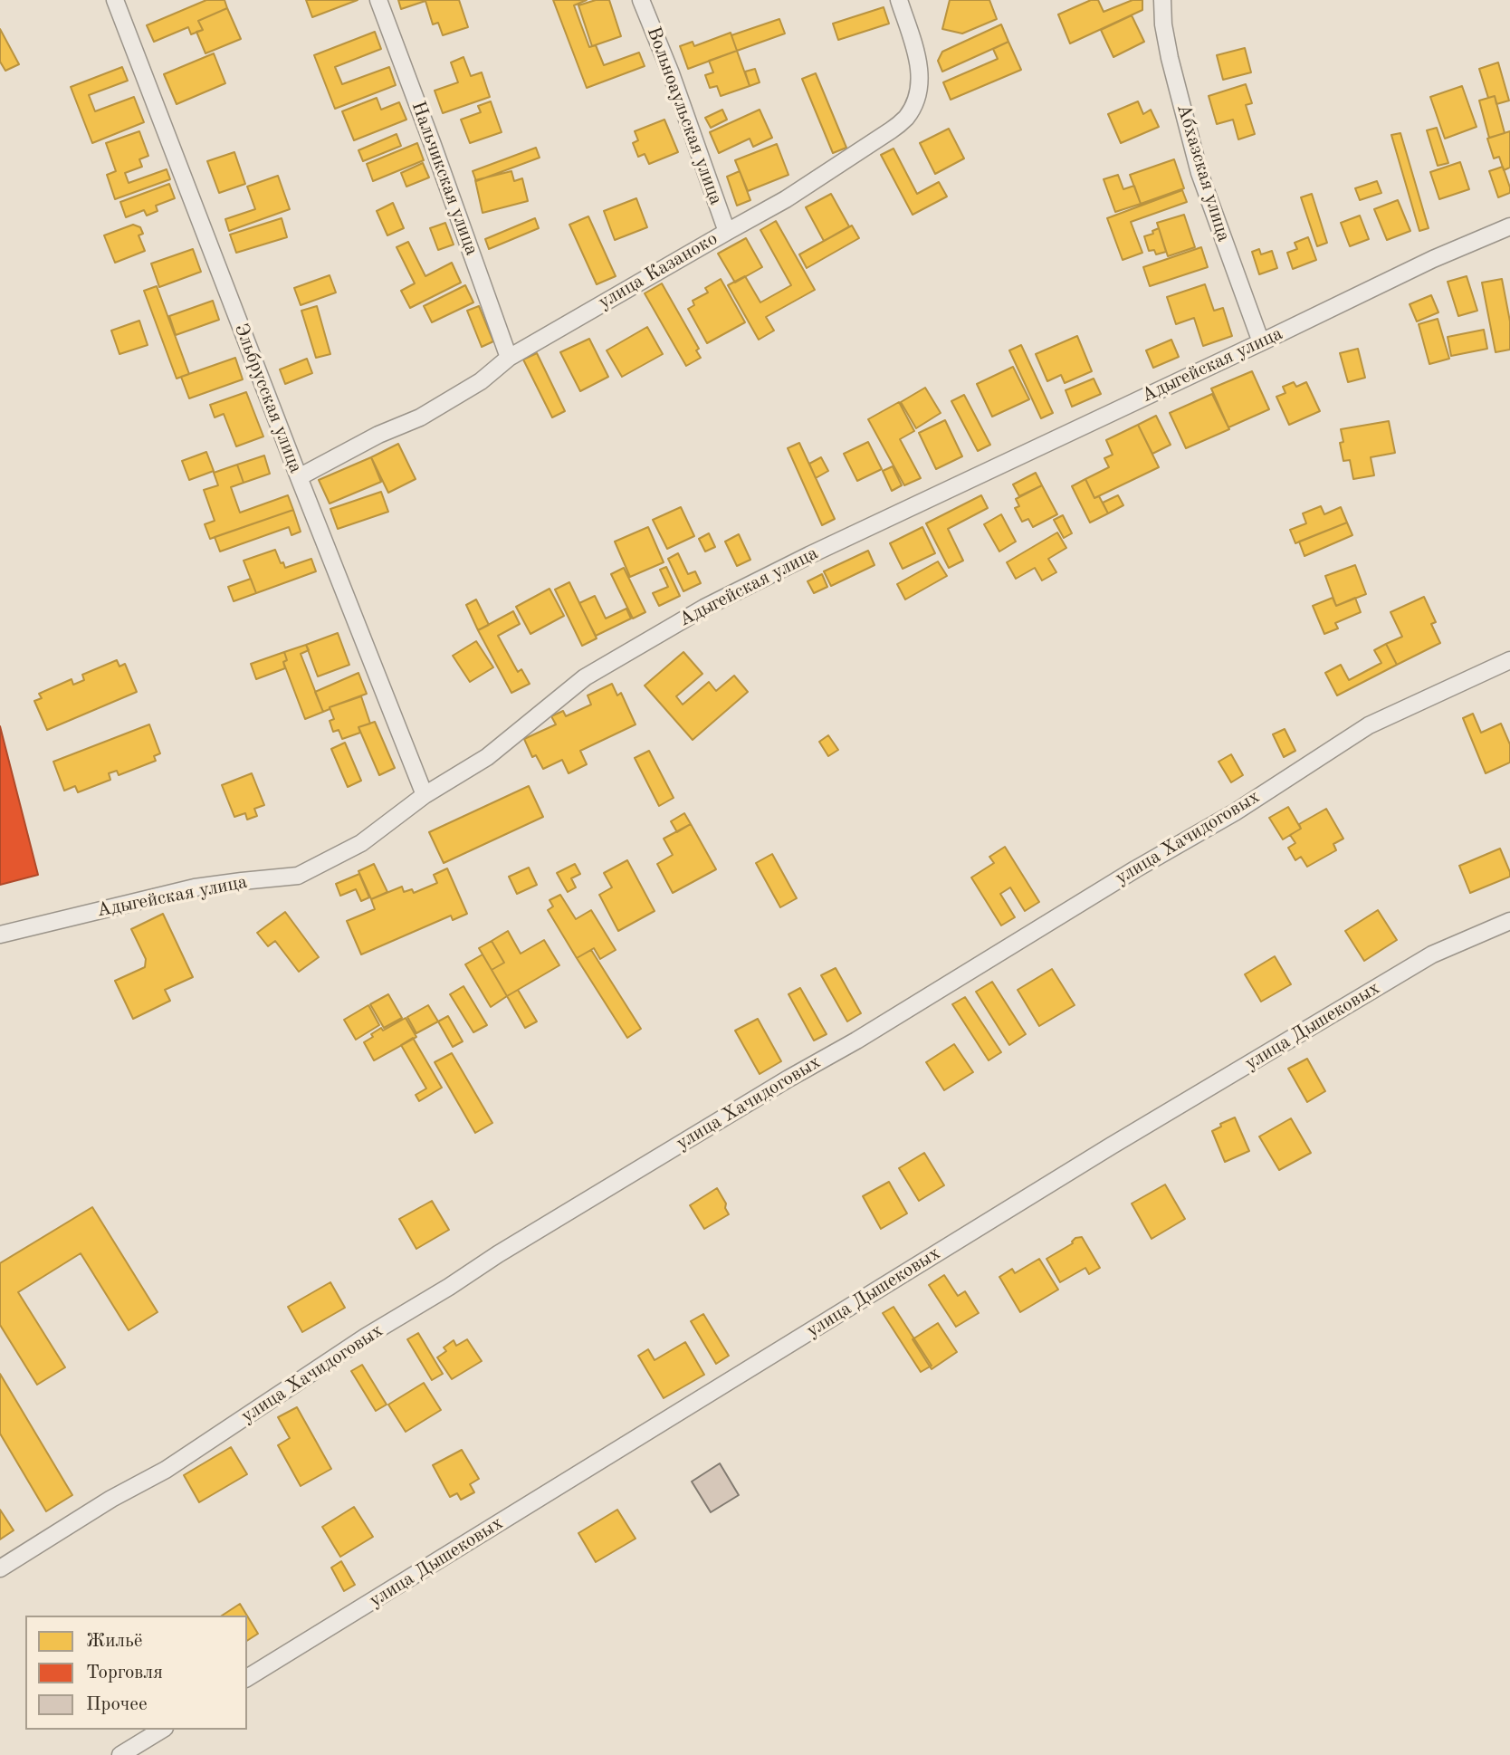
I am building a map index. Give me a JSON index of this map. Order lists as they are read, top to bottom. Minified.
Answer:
{"streets":{"street":["Вольноаульская улица","Абхазская улица","Нальчикская улица","улица Казаноко","Адыгейская улица","Эльбрусская улица","улица Хачидоговых","улица Дышековых"]},"crossings":[["Вольноаульская улица","улица Казаноко"],["Абхазская улица","Адыгейская улица"],["Нальчикская улица","улица Казаноко"],["улица Казаноко","Эльбрусская улица"],["Адыгейская улица","Эльбрусская улица"]],"legend":["Жильё","Торговля","Прочее"]}
